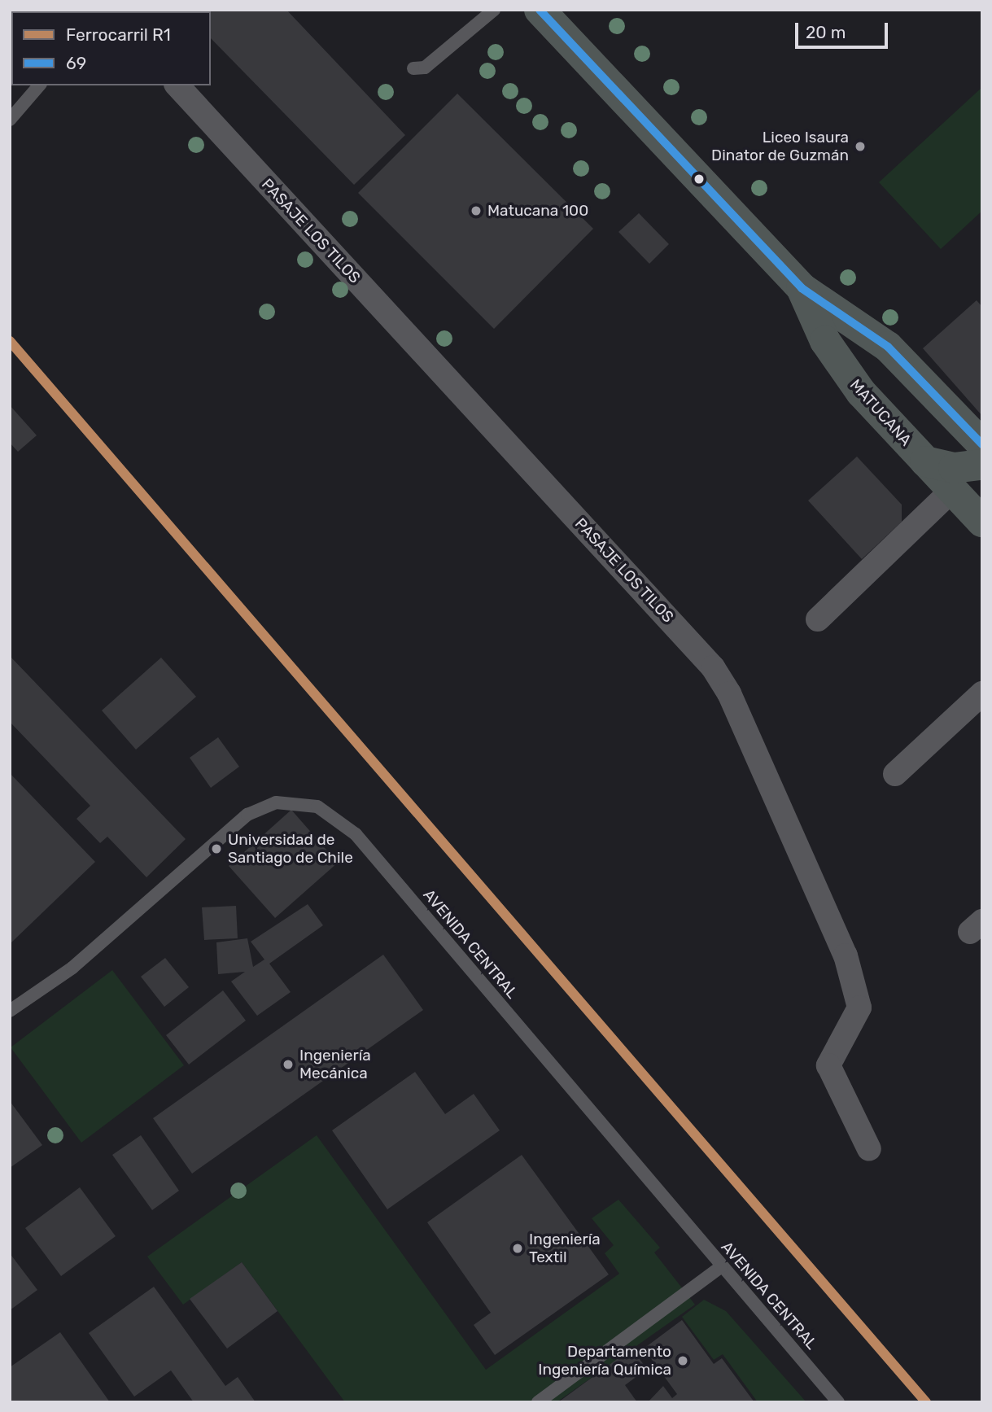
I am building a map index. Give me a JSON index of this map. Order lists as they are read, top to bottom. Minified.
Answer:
{"streets":{"main road":["MATUCANA"],"street":["PASAJE LOS TILOS"],"lane":["AVENIDA CENTRAL"]},"places":["Liceo Isaura Dinator de Guzmán","Matucana 100","Universidad de Santiago de Chile","Ingeniería Mecánica","Ingeniería Textil","Departamento Ingeniería Química"],"lines":["transit line 69","rail line R1"],"legend":["Ferrocarril R1","69"],"scale_bar":"20 m"}
